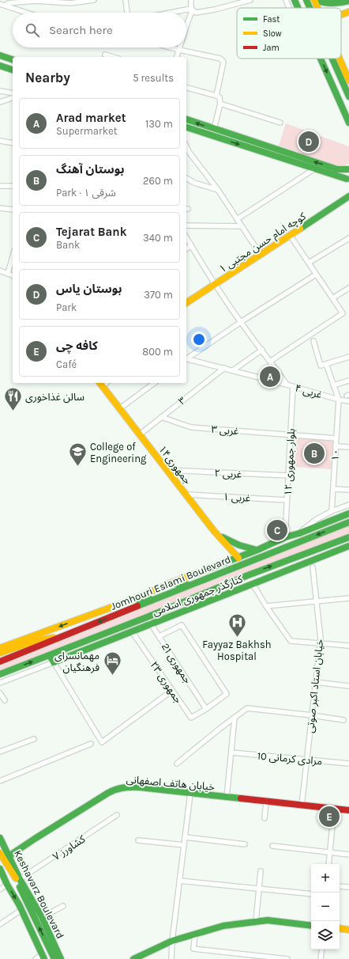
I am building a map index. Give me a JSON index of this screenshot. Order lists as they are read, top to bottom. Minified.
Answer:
{"streets":{"main road":["کوچه امام حسن مجتبی ۱","جمهوری۱۴","Jomhouri Eslami Boulevard","کنارگذر جمهوری اسلامی","خیابان هاتف اصفهانی","Keshavarz Boulevard"],"street":["۴ غربی","۳","۳ غربی","۱۰","بلوار جمهوری ۱۲","۲ غربی","۱ غربی","جمهوری 21","۲۳ جمهوری","خیابان استاد اکبر صوتی","مرادی کرمانی 10","کشاورز ۷"]},"crossings":[["۴ غربی","۳"],["۴ غربی","۱۰"],["۴ غربی","بلوار جمهوری ۱۲"],["۳","۳ غربی"],["۳","جمهوری۱۴"],["۳ غربی","۱۰"],["۳ غربی","بلوار جمهوری ۱۲"],["بلوار جمهوری ۱۲","۲ غربی"],["بلوار جمهوری ۱۲","۱ غربی"],["جمهوری۱۴","۲ غربی"],["جمهوری۱۴","۱ غربی"],["کنارگذر جمهوری اسلامی","جمهوری 21"],["کنارگذر جمهوری اسلامی","۲۳ جمهوری"],["جمهوری 21","۲۳ جمهوری"],["خیابان استاد اکبر صوتی","مرادی کرمانی 10"],["خیابان استاد اکبر صوتی","خیابان هاتف اصفهانی"],["خیابان هاتف اصفهانی","Keshavarz Boulevard"],["کشاورز ۷","Keshavarz Boulevard"]],"places":{"restaurant":["سالن غذاخوری"],"school or university":["College of Engineering"],"hospital":["Fayyaz Bakhsh Hospital"],"hotel":["مهمانسرای فرهنگیان"]},"legend":["Fast","Slow","Jam"],"page":{"search":"Search here","heading":["Nearby","5 results"],"list":[{"mark":"A","name":"Arad market","note":"Supermarket","value":"130 m"},{"mark":"B","name":"بوستان آهنگ","note":"Park · شرقی ۱","value":"260 m"},{"mark":"C","name":"Tejarat Bank","note":"Bank","value":"340 m"},{"mark":"D","name":"بوستان یاس","note":"Park","value":"370 m"},{"mark":"E","name":"کافه چی","note":"Café","value":"800 m"}],"pins":["D","A","B","C","E"],"map_buttons":["+","−"]}}
